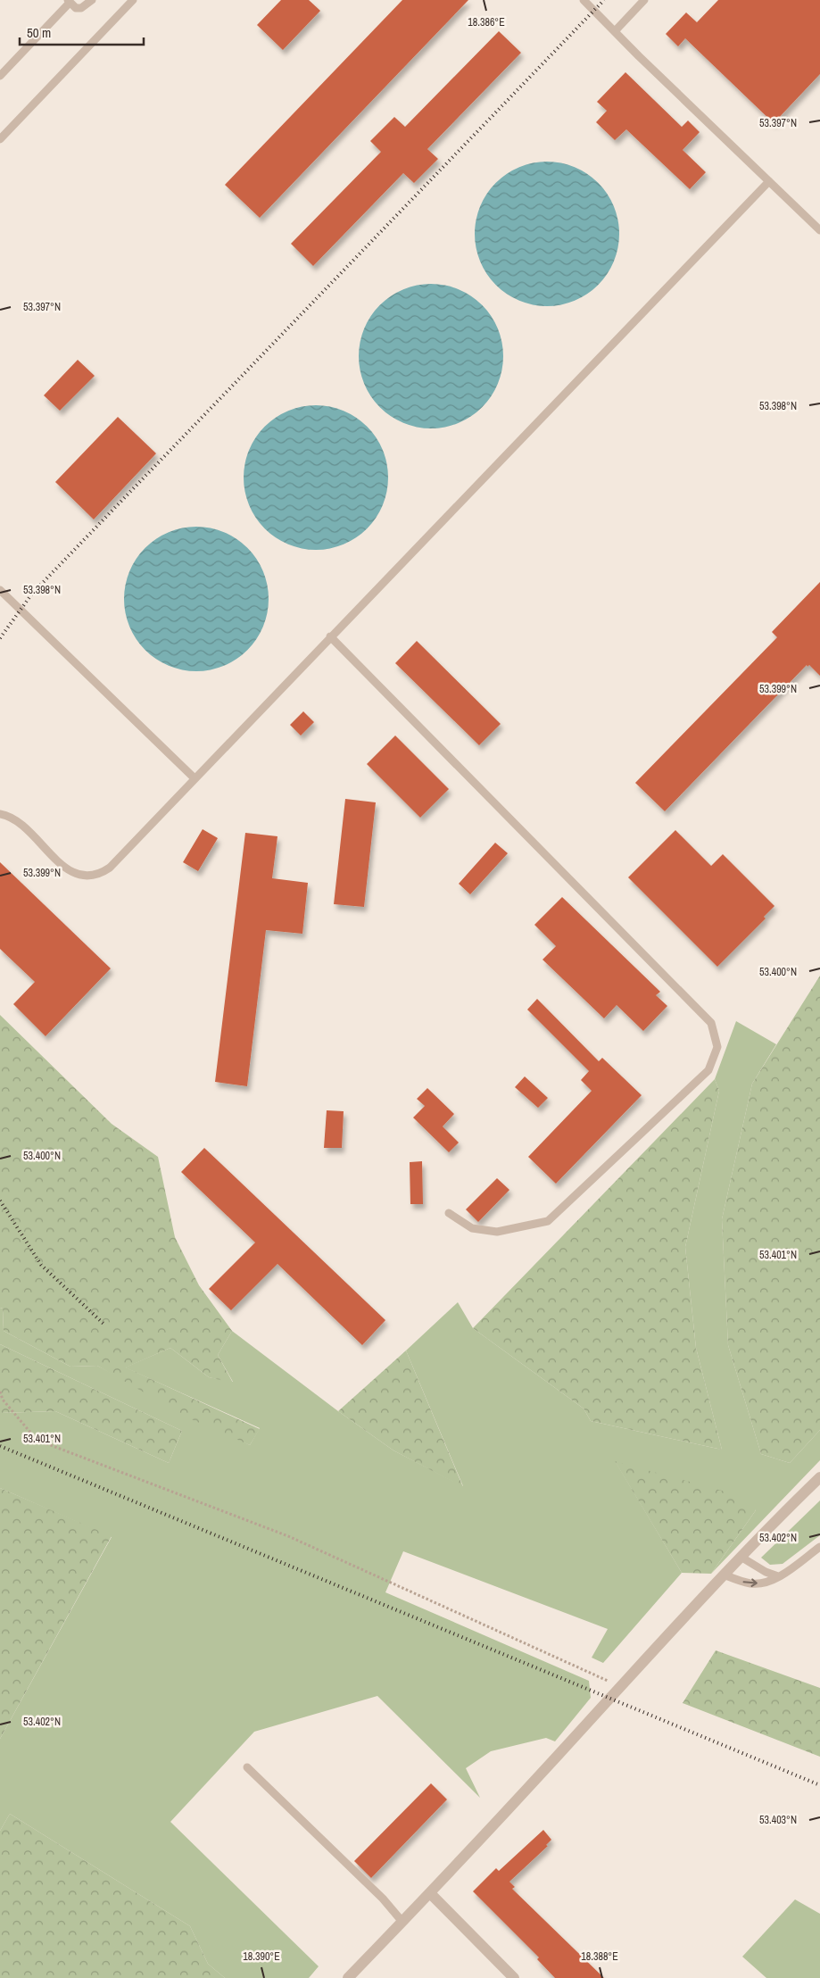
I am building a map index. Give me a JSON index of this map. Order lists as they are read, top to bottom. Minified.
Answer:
{"scale_bar":"50 m","coordinates":["18.386°E","53.397°N","53.398°N","53.399°N","53.400°N","53.401°N","53.402°N","53.403°N","18.390°E","18.388°E"]}
